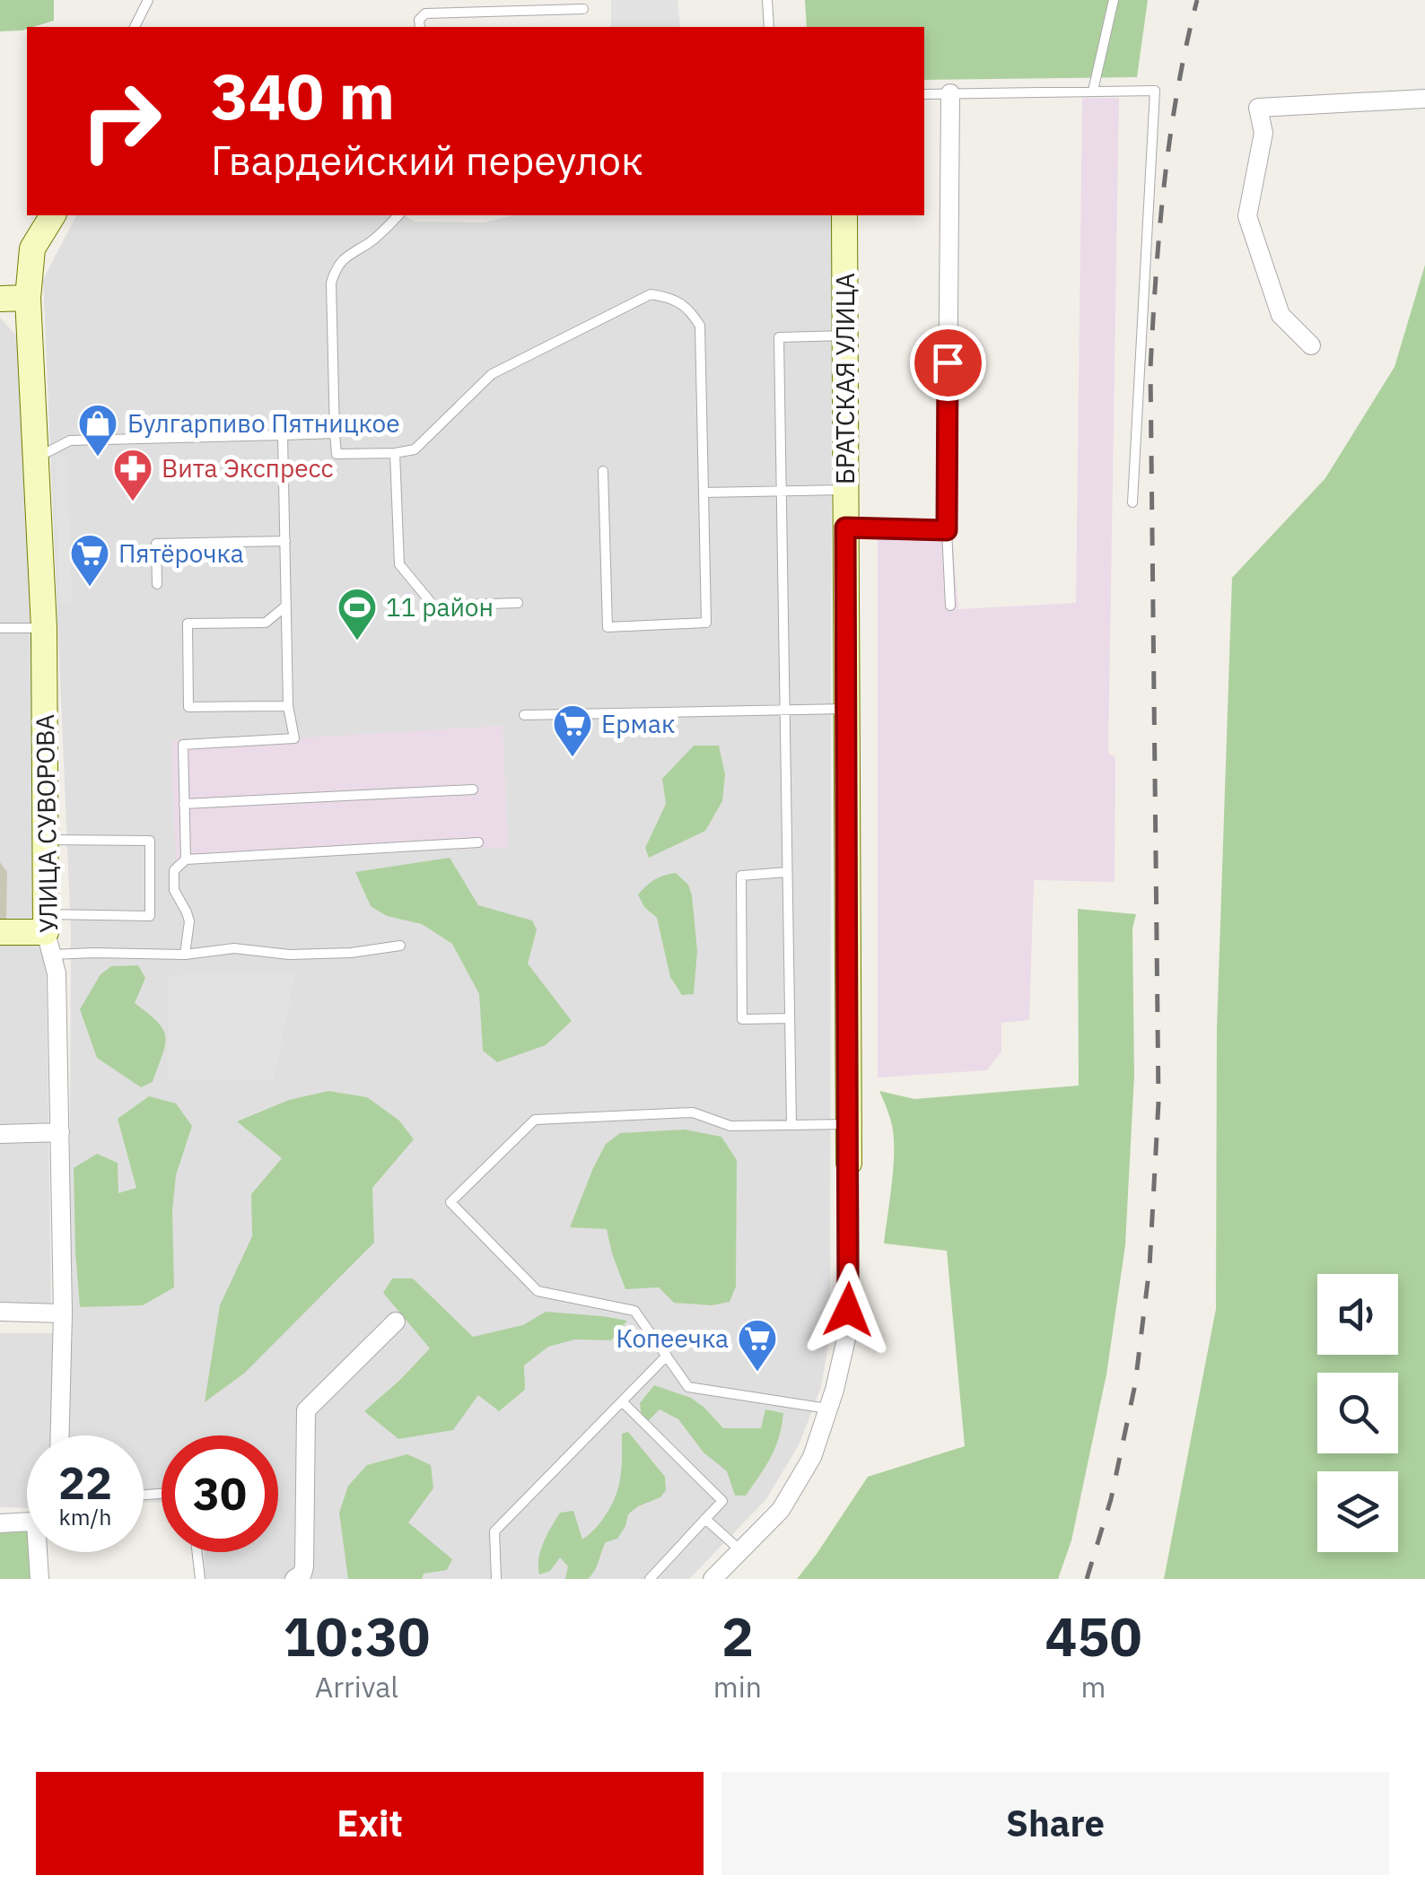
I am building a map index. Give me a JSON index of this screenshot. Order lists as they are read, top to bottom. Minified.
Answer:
{"streets":{"street":["БРАТСКАЯ УЛИЦА","УЛИЦА СУВОРОВА"]},"places":{"shop":["Булгарпиво Пятницкое"],"pharmacy":["Вита Экспресс"],"supermarket":["Пятёрочка","Ермак","Копеечка"],"sports":["11 район"]},"page":{"turn":["340 m","Гвардейский переулок"],"speed":"22 km/h","limit":"30","eta":["10:30","Arrival","2","min","450","m"],"buttons":["Exit","Share"]}}
